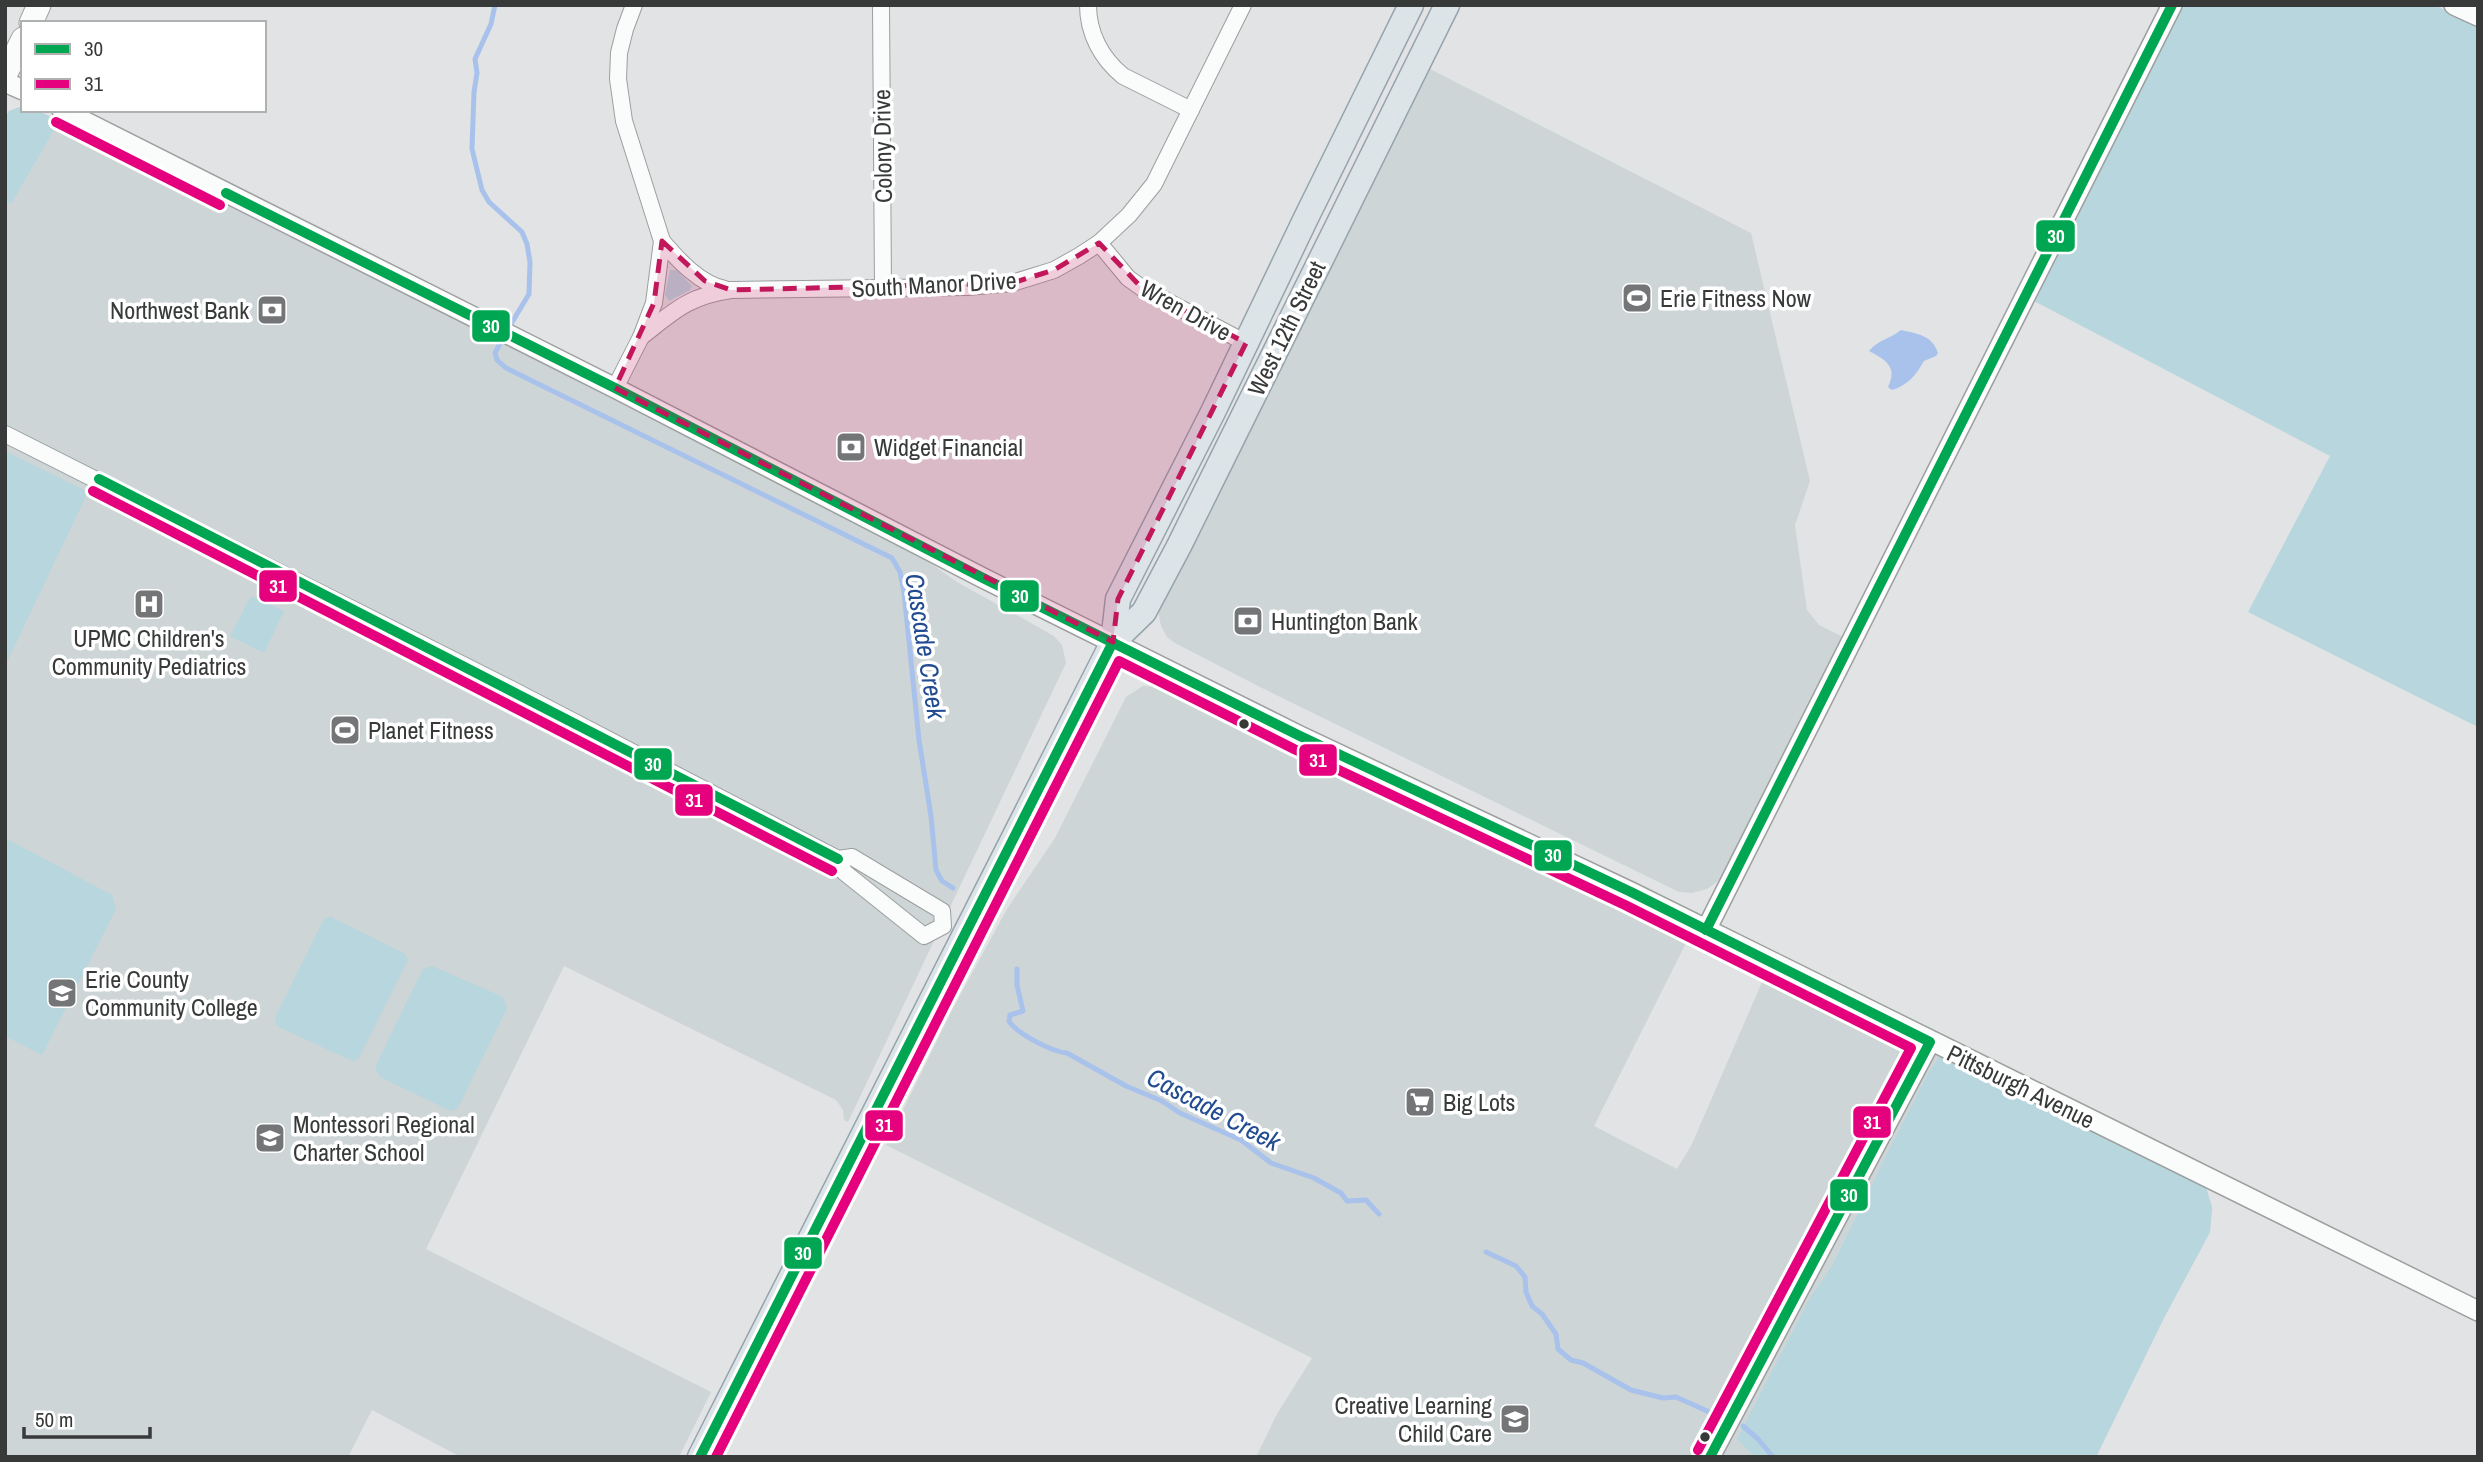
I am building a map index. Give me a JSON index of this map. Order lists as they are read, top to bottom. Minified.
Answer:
{"streets":{"main road":["West 12th Street"],"street":["Colony Drive","South Manor Drive","Wren Drive","Pittsburgh Avenue"]},"crossings":[["Colony Drive","South Manor Drive"],["South Manor Drive","Wren Drive"],["Wren Drive","West 12th Street"],["West 12th Street","Pittsburgh Avenue"]],"water":["Cascade Creek"],"places":{"sports":["Erie Fitness Now","Planet Fitness"],"bank":["Northwest Bank","Widget Financial","Huntington Bank"],"hospital":["UPMC Children's Community Pediatrics"],"school or university":["Erie County Community College","Montessori Regional Charter School","Creative Learning Child Care"],"supermarket":["Big Lots"]},"lines":["transit line 30","transit line 31"],"legend":["30","31"],"scale_bar":"50 m"}
